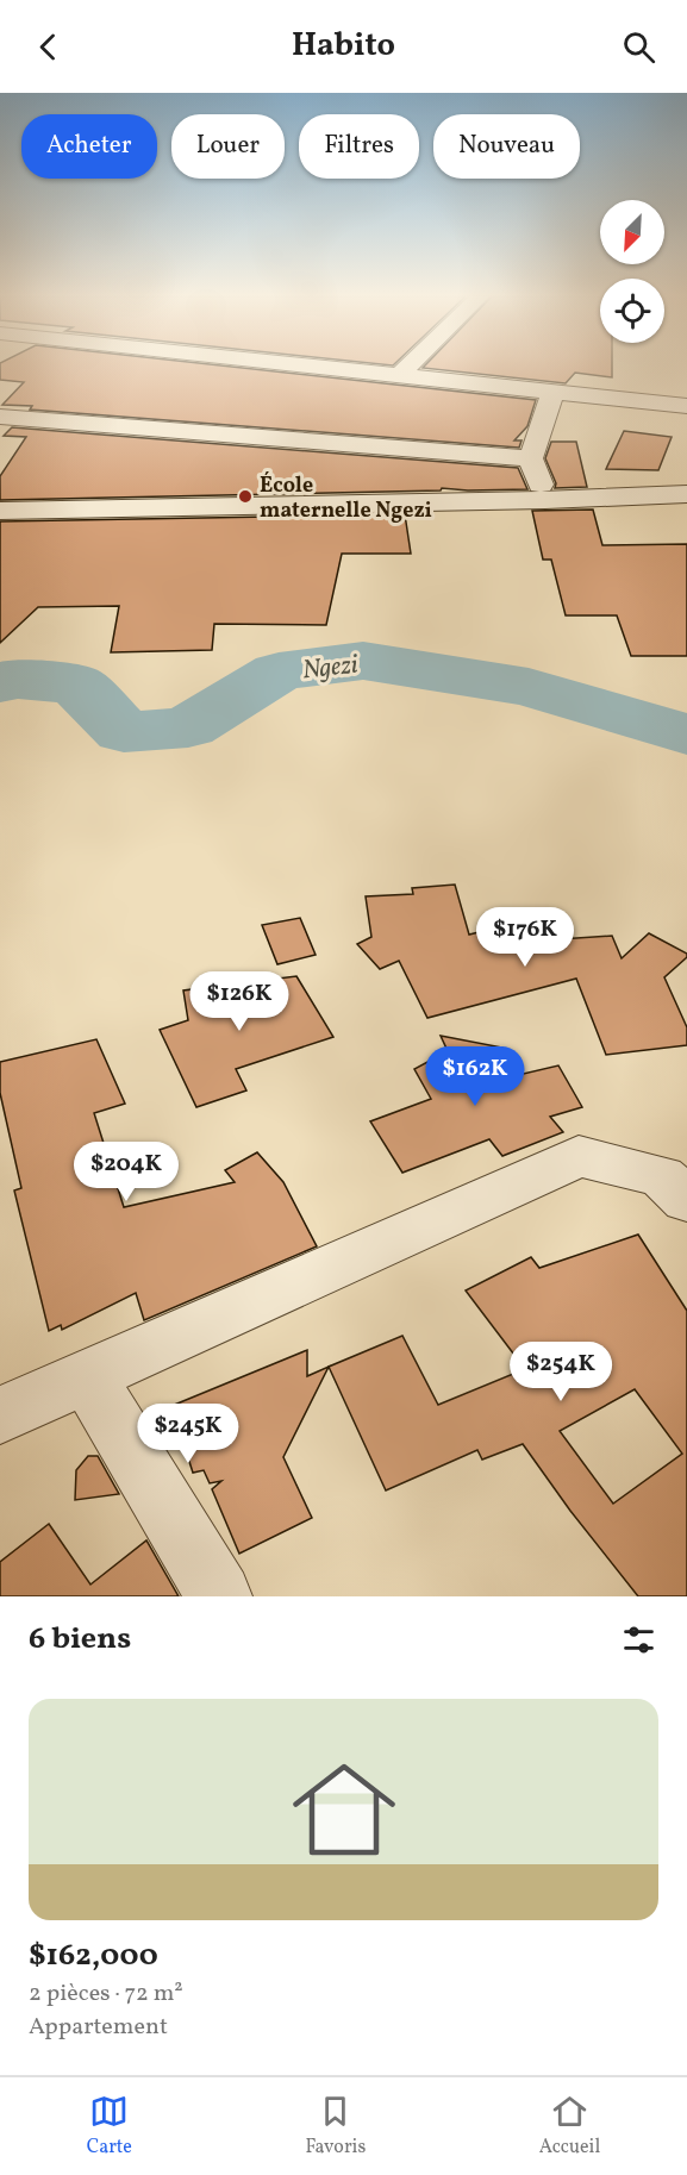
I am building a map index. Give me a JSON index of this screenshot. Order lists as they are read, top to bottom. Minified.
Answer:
{"water":["Ngezi"],"places":["École maternelle Ngezi"],"north":"bottom left","page":{"header":"Habito","chip":["Acheter","Louer","Filtres","Nouveau"],"price":["$176K","$126K","$162K","$204K","$254K","$245K"],"heading":"6 biens","list":[{"name":"$162,000","note":"2 pièces · 72 m² · Appartement"}],"tabs":["Carte","Favoris","Accueil"]}}
